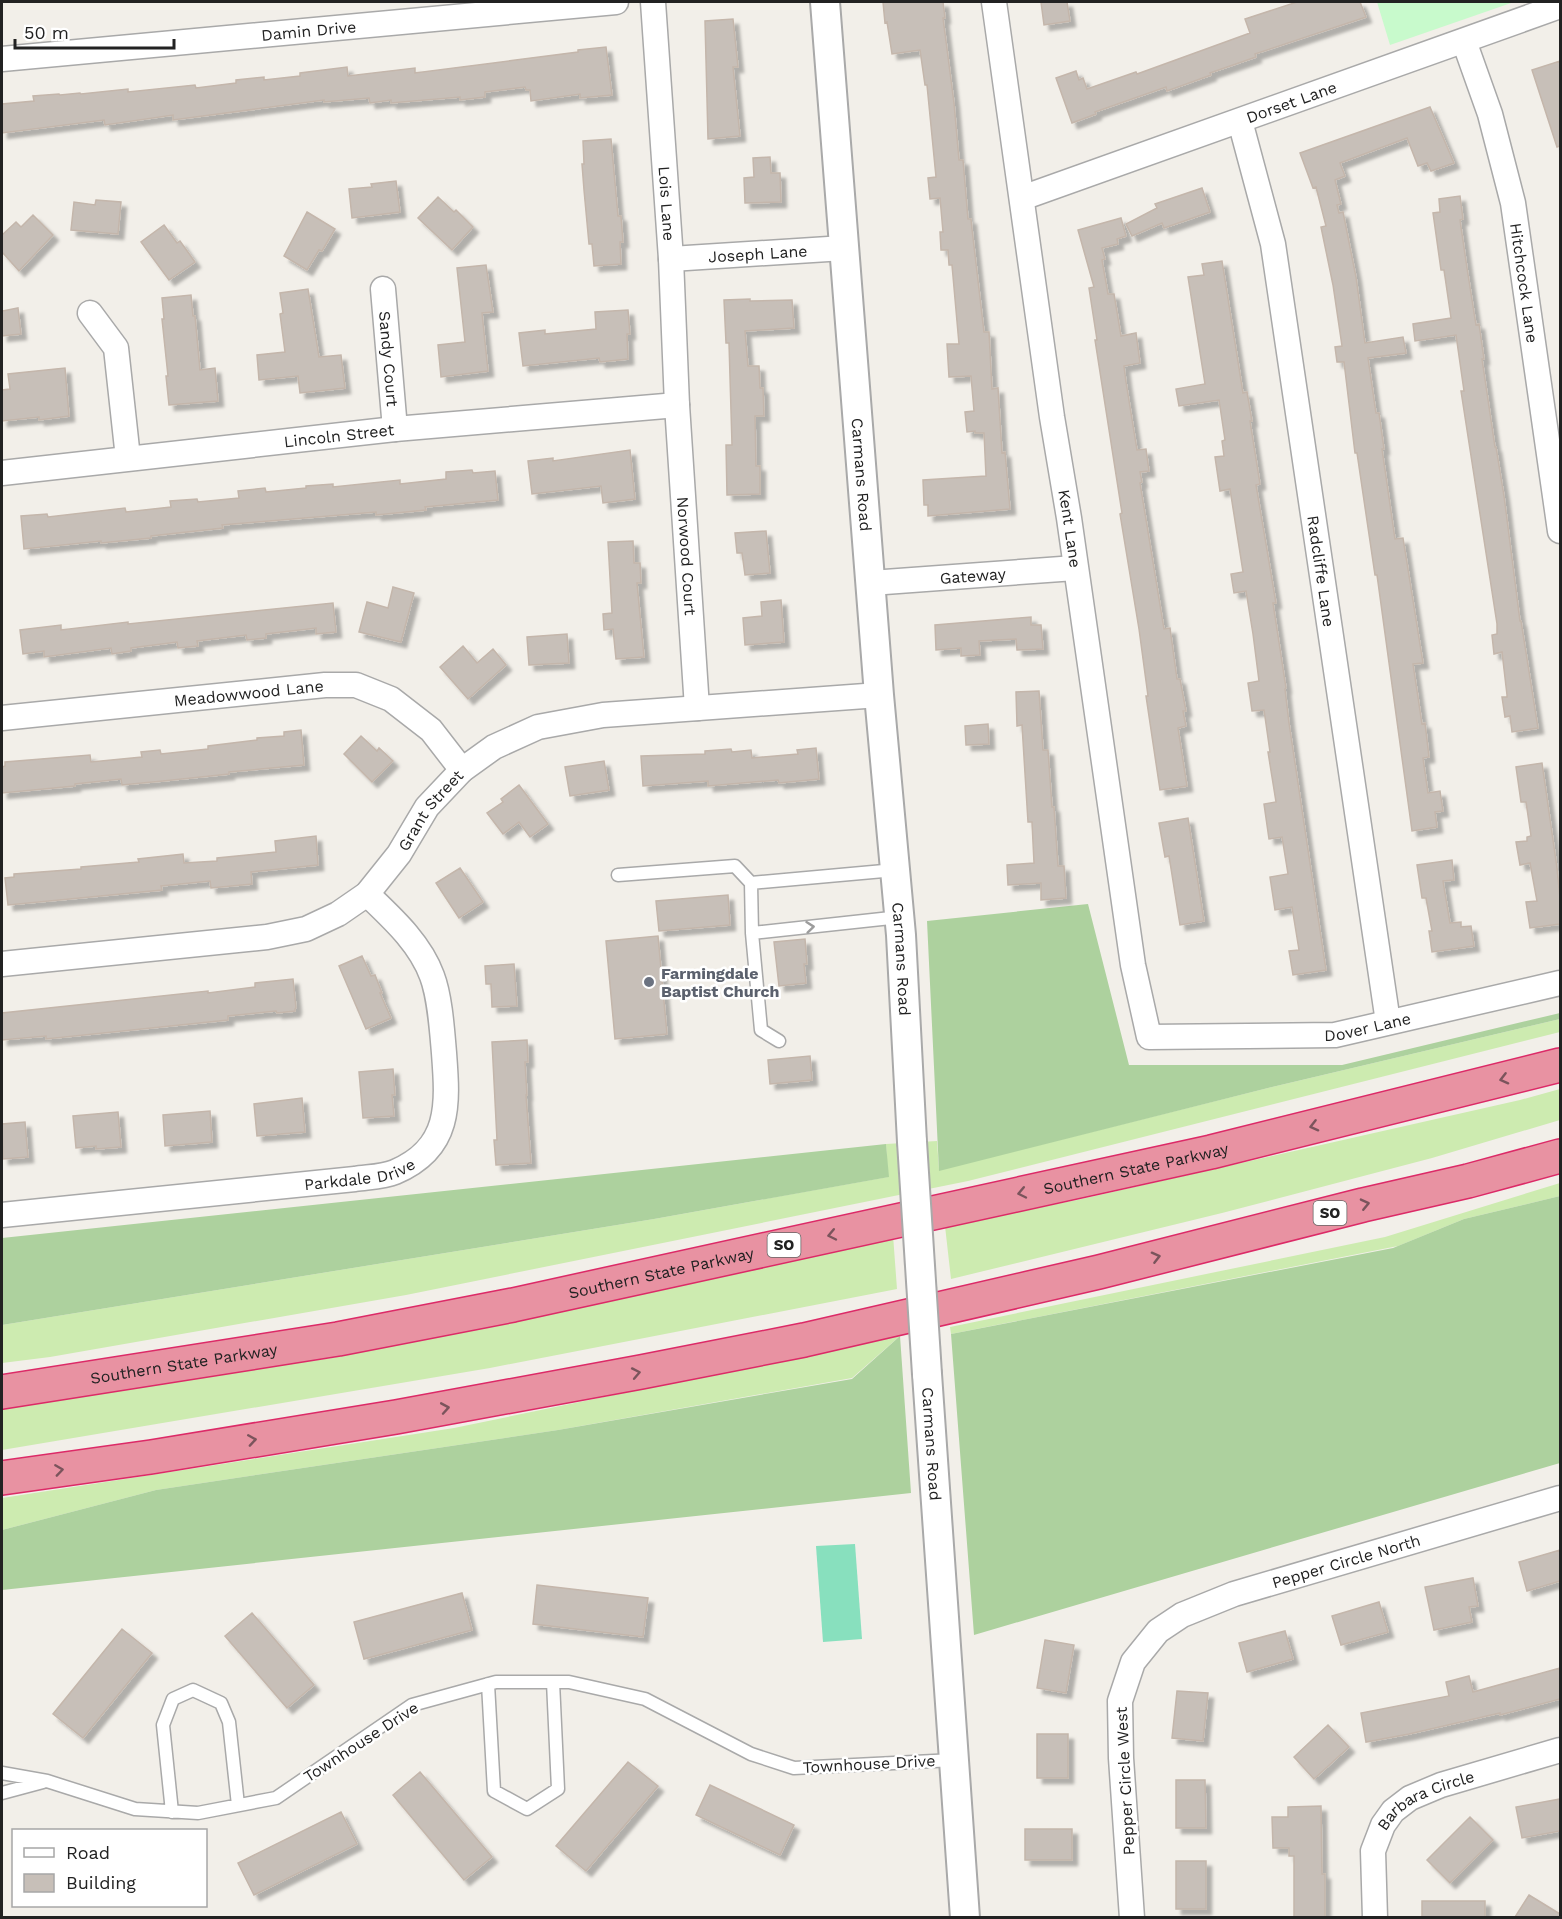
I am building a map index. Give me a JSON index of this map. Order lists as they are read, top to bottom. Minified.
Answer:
{"streets":{"highway":["Southern State Parkway","SO"],"street":["Damin Drive","Dorset Lane","Lois Lane","Joseph Lane","Hitchcock Lane","Sandy Court","Lincoln Street","Carmans Road","Kent Lane","Norwood Court","Radcliffe Lane","Gateway","Meadowwood Lane","Grant Street","Dover Lane","Parkdale Drive","Pepper Circle North","Pepper Circle West","Barbara Circle"],"lane":["Townhouse Drive"]},"crossings":[["Dorset Lane","Hitchcock Lane"],["Dorset Lane","Kent Lane"],["Dorset Lane","Radcliffe Lane"],["Lois Lane","Joseph Lane"],["Lois Lane","Lincoln Street"],["Lois Lane","Norwood Court"],["Joseph Lane","Carmans Road"],["Sandy Court","Lincoln Street"],["Lincoln Street","Norwood Court"],["Carmans Road","Gateway"],["Carmans Road","Grant Street"],["Carmans Road","Townhouse Drive"],["Kent Lane","Gateway"],["Kent Lane","Dover Lane"],["Norwood Court","Grant Street"],["Radcliffe Lane","Dover Lane"],["Meadowwood Lane","Grant Street"],["Grant Street","Parkdale Drive"],["Pepper Circle North","Pepper Circle West"]],"places":["Farmingdale Baptist Church"],"legend":["Road","Building"],"scale_bar":"50 m"}
